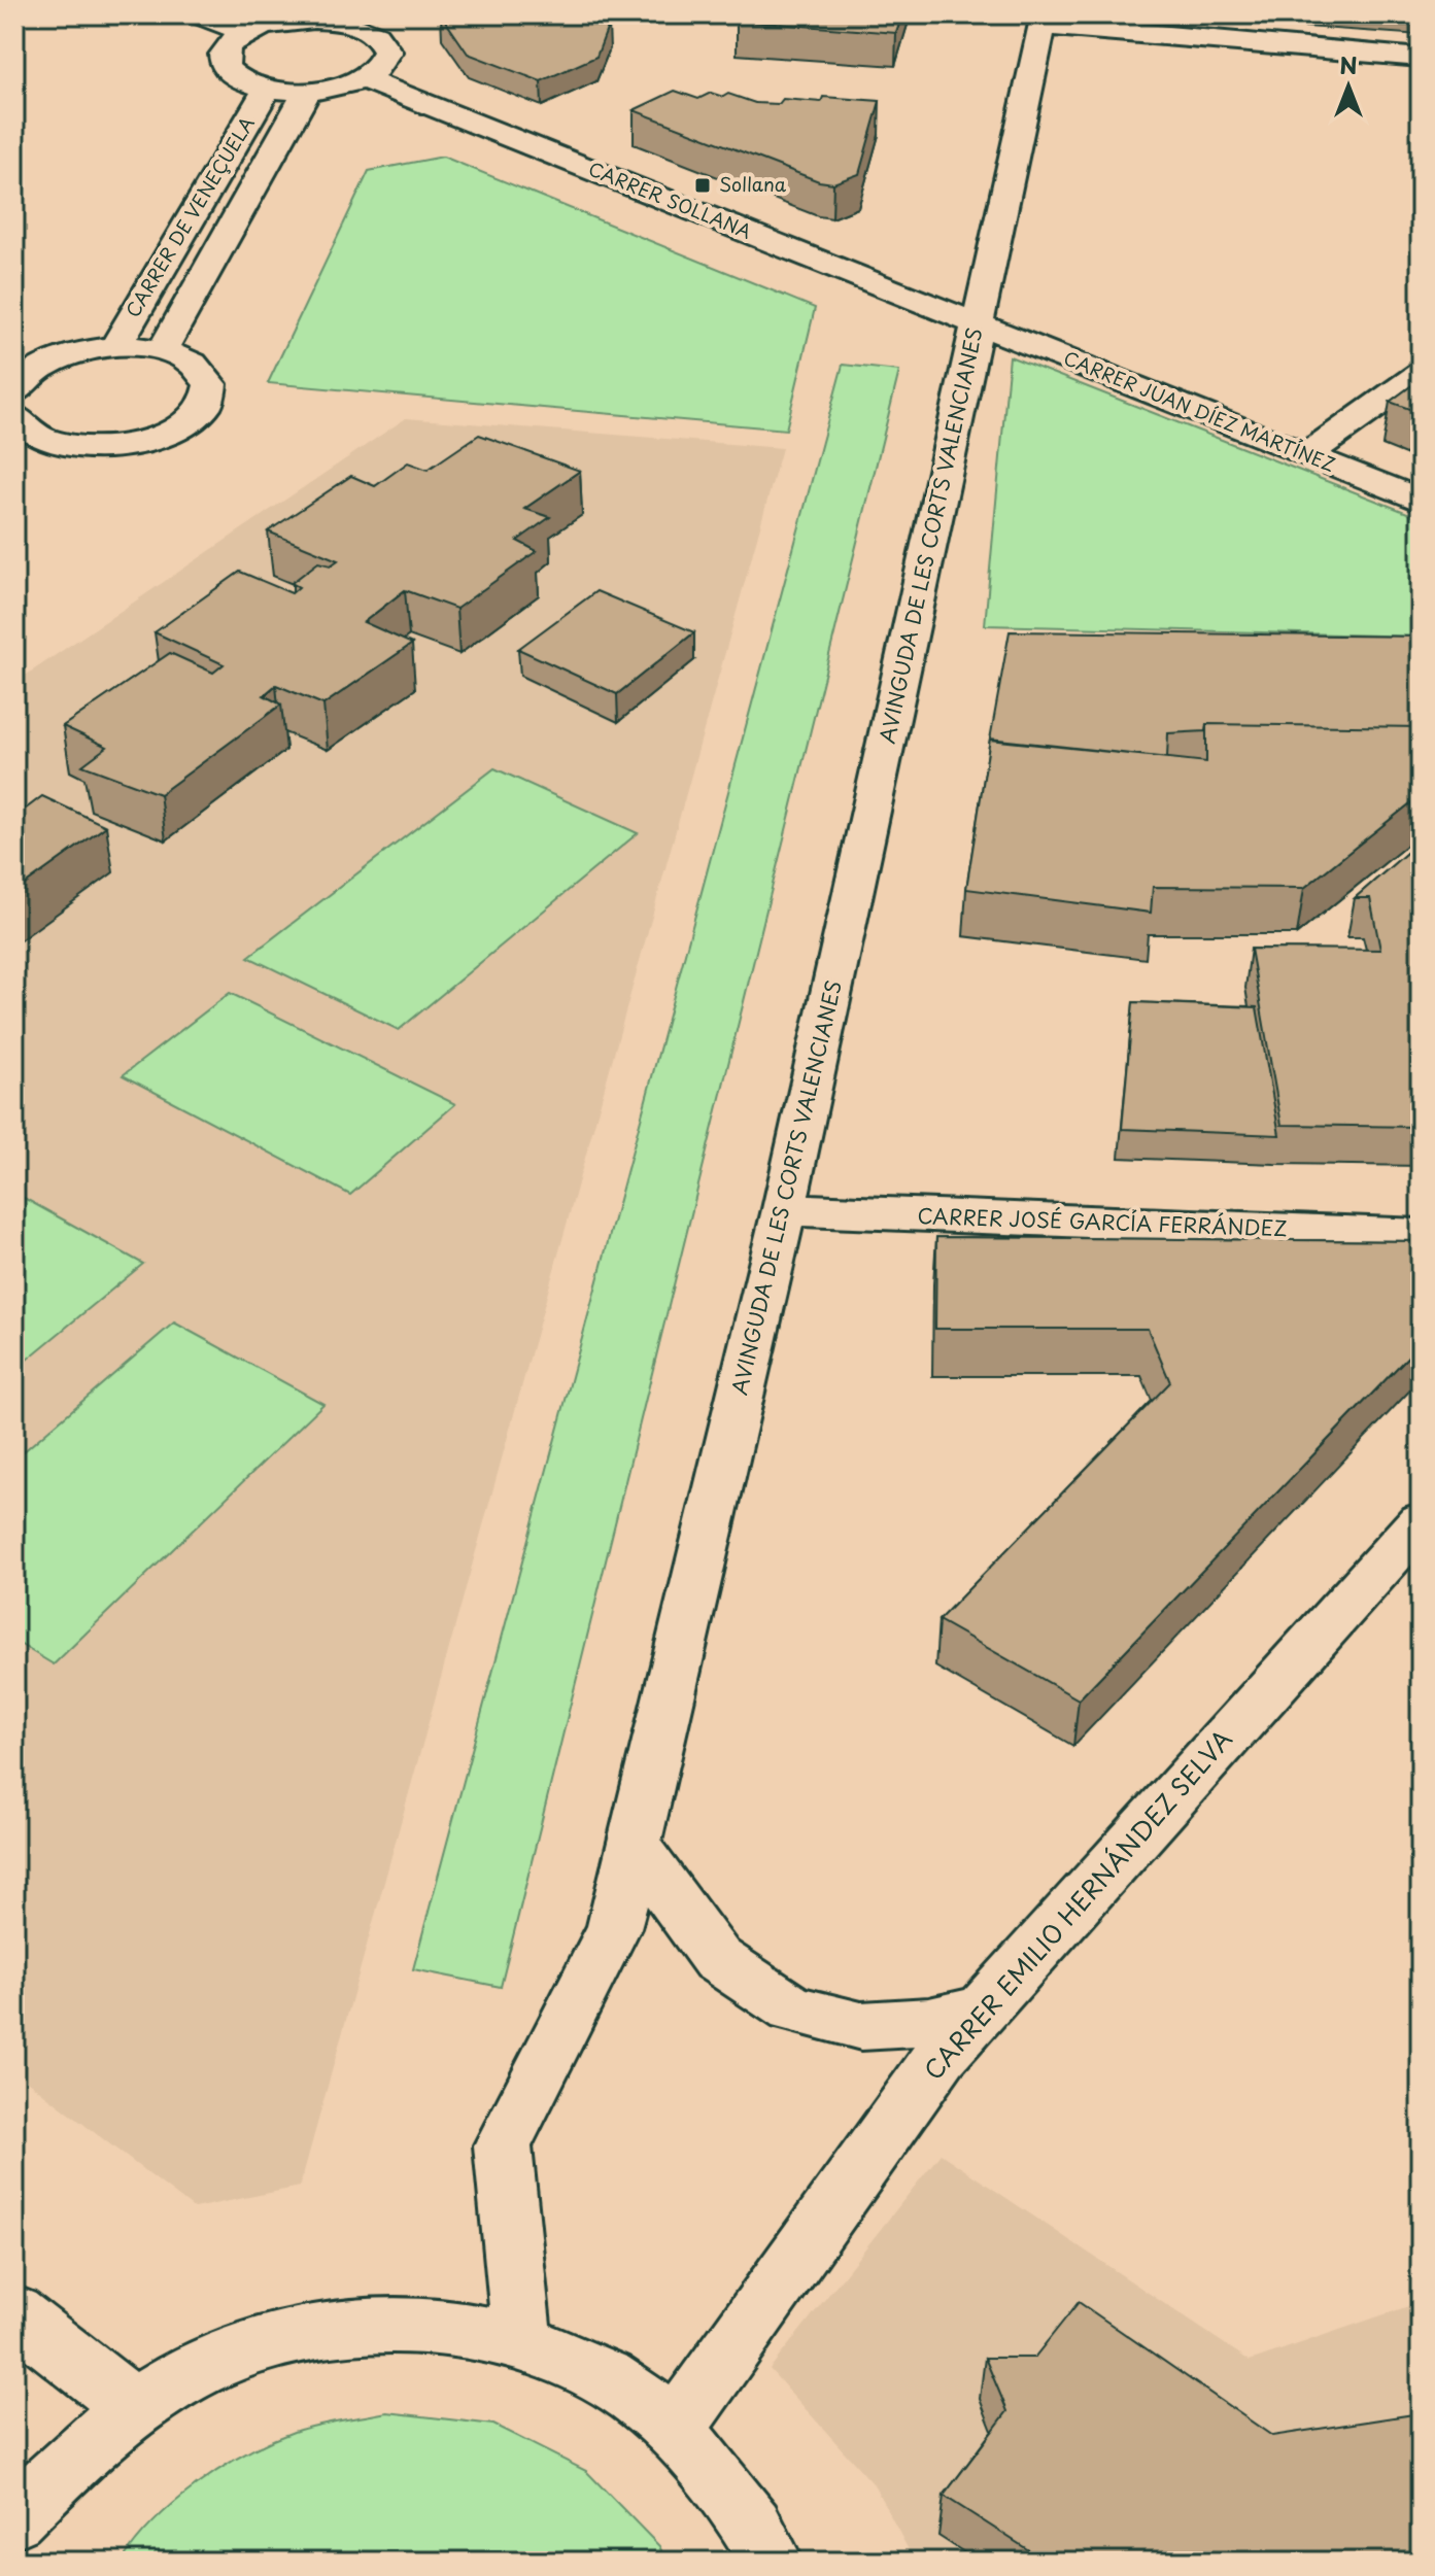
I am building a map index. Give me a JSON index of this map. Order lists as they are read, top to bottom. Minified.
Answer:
{"streets":{"street":["CARRER SOLLANA","CARRER DE VENEÇUELA","CARRER JUAN DÍEZ MARTÍNEZ","AVINGUDA DE LES CORTS VALENCIANES","CARRER JOSÉ GARCÍA FERRÁNDEZ","CARRER EMILIO HERNÁNDEZ SELVA"]},"crossings":[["CARRER SOLLANA","CARRER JUAN DÍEZ MARTÍNEZ"],["CARRER SOLLANA","AVINGUDA DE LES CORTS VALENCIANES"],["CARRER JUAN DÍEZ MARTÍNEZ","AVINGUDA DE LES CORTS VALENCIANES"],["AVINGUDA DE LES CORTS VALENCIANES","CARRER JOSÉ GARCÍA FERRÁNDEZ"]],"places":{"transit":["Sollana"]},"north":"top"}
